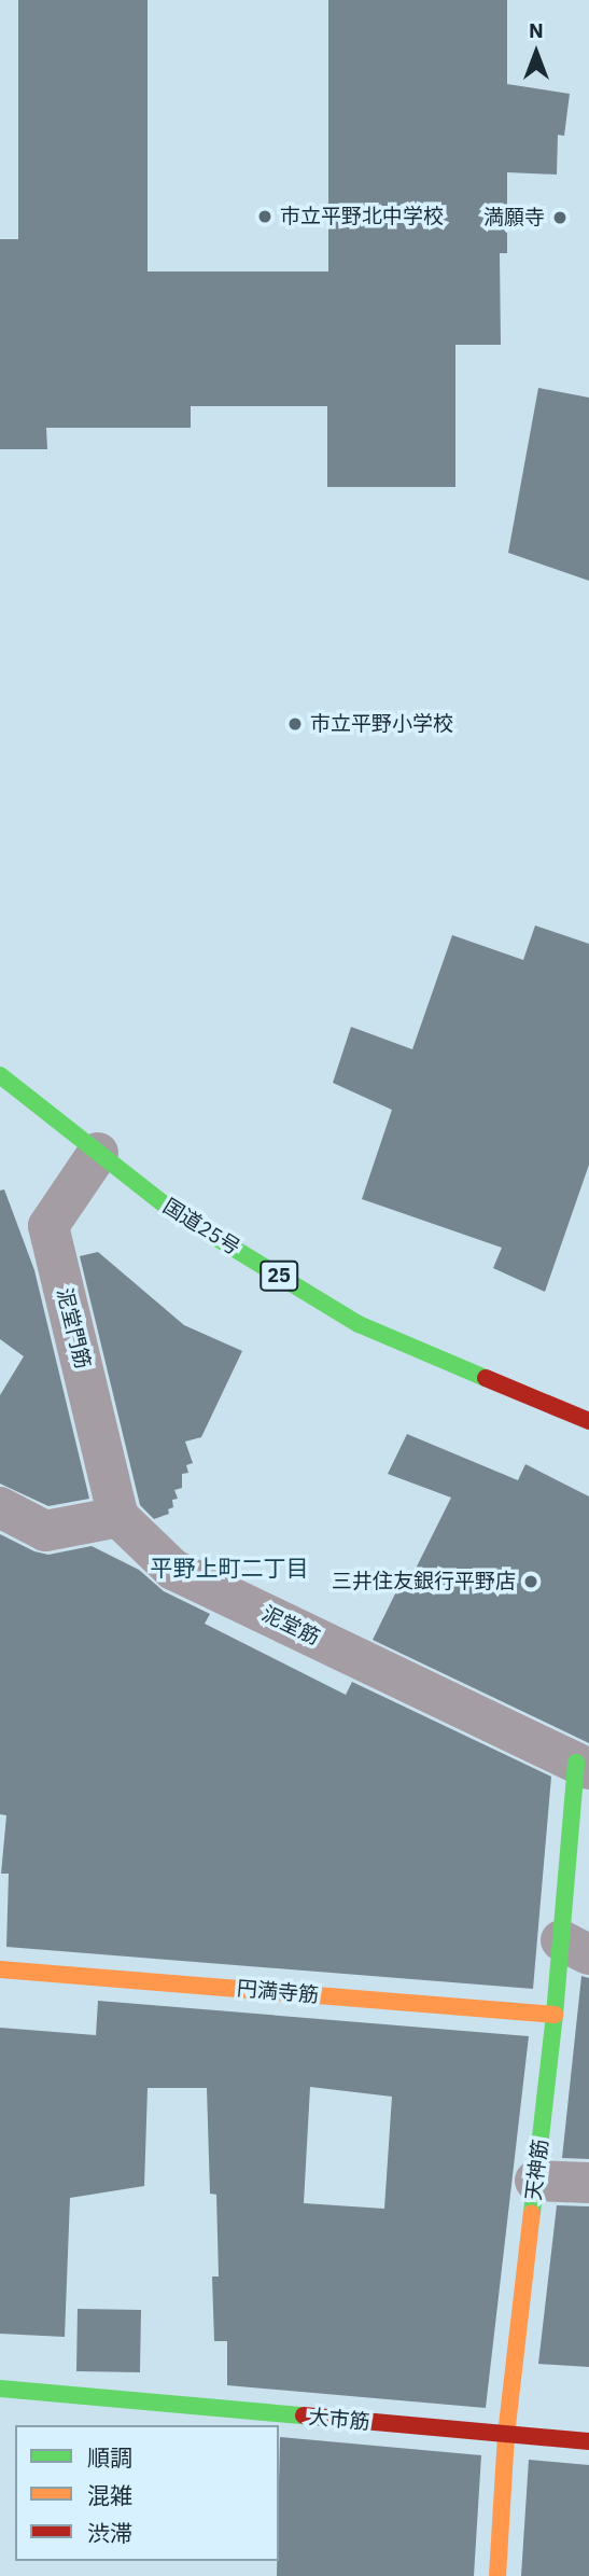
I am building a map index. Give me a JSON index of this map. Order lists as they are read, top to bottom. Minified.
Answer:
{"streets":{"main road":["国道25号","25","円満寺筋","天神筋","大市筋"],"street":["泥堂門筋","泥堂筋"]},"crossings":[["国道25号","泥堂門筋"],["泥堂門筋","泥堂筋"],["泥堂筋","天神筋"],["円満寺筋","天神筋"],["天神筋","大市筋"]],"districts":["平野上町二丁目"],"places":["市立平野北中学校","満願寺","市立平野小学校","三井住友銀行平野店"],"legend":["順調","混雑","渋滞"],"north":"top"}
